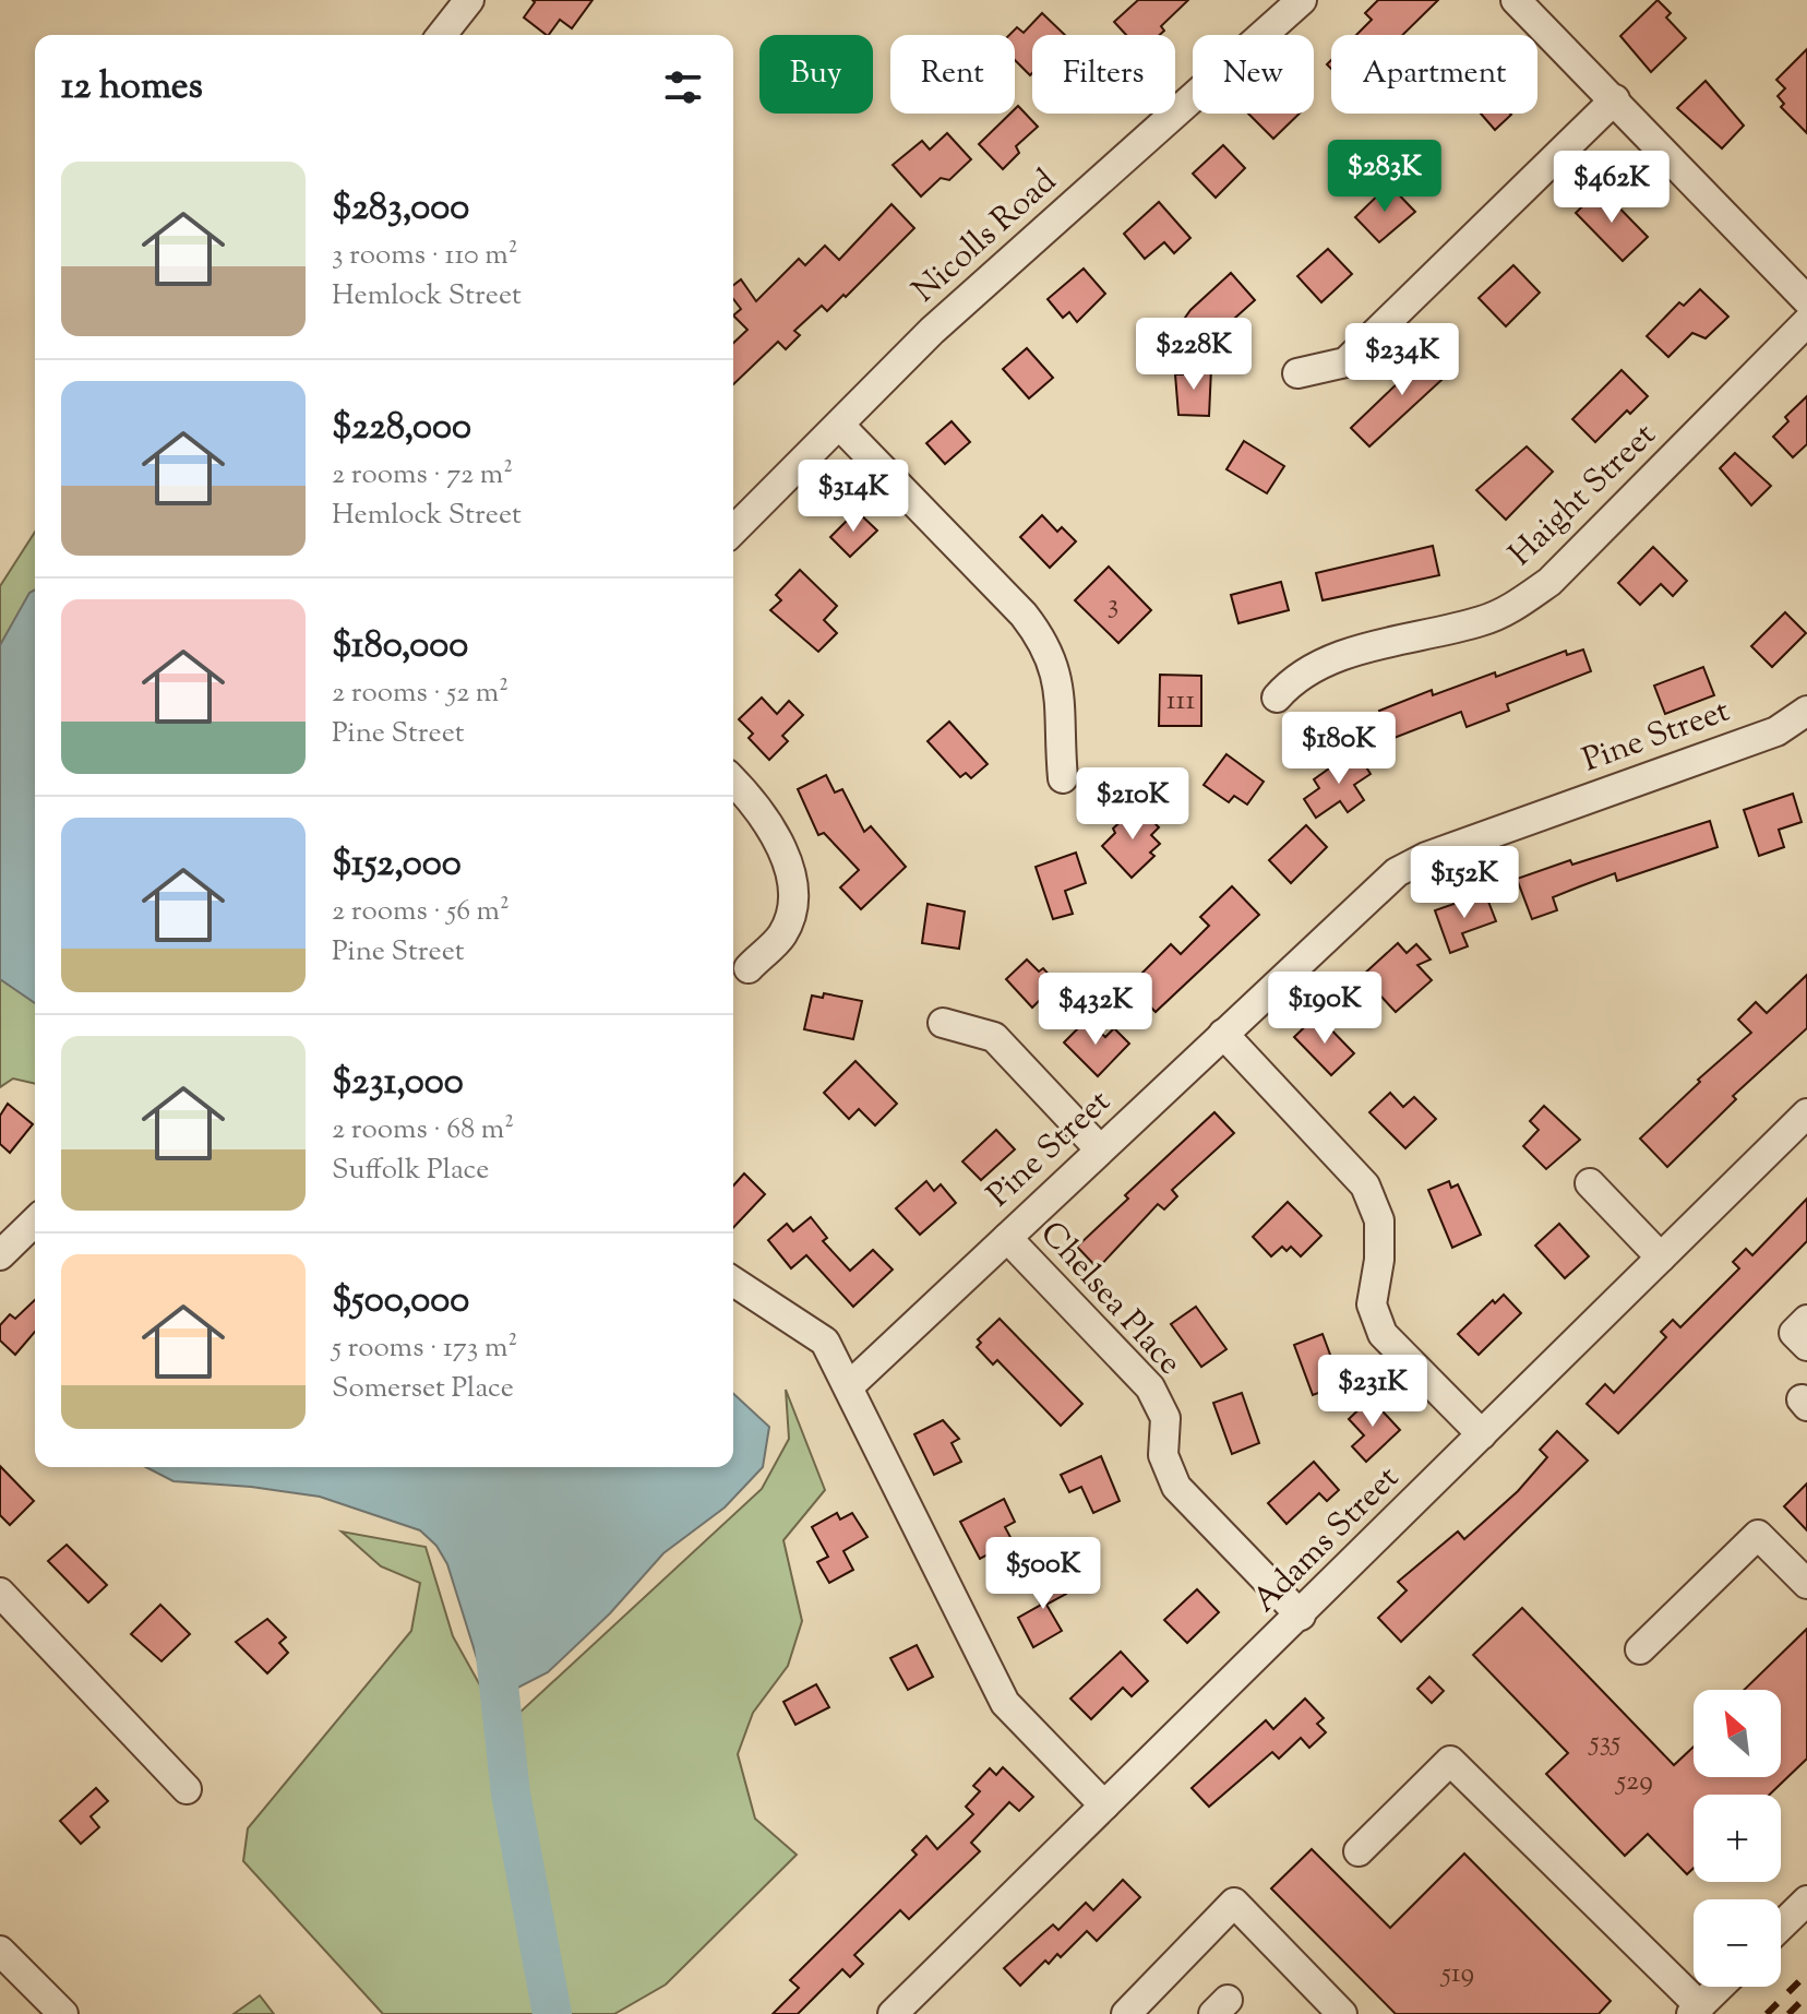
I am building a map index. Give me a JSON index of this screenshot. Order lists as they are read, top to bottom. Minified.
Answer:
{"streets":{"street":["Nicolls Road","Haight Street","Pine Street","Chelsea Place","Adams Street"]},"crossings":[["Pine Street","Chelsea Place"],["Chelsea Place","Adams Street"]],"house_numbers":["3","111","535","529","519"],"north":"top left","page":{"chip":["Buy","Rent","Filters","New","Apartment"],"heading":"12 homes","price":["$283K","$462K","$228K","$234K","$314K","$180K","$210K","$152K","$190K","$432K","$231K","$500K"],"list":[{"name":"$283,000","note":"3 rooms · 110 m² · Hemlock Street"},{"name":"$228,000","note":"2 rooms · 72 m² · Hemlock Street"},{"name":"$180,000","note":"2 rooms · 52 m² · Pine Street"},{"name":"$152,000","note":"2 rooms · 56 m² · Pine Street"},{"name":"$231,000","note":"2 rooms · 68 m² · Suffolk Place"},{"name":"$500,000","note":"5 rooms · 173 m² · Somerset Place"}],"map_buttons":["+","−"]}}
